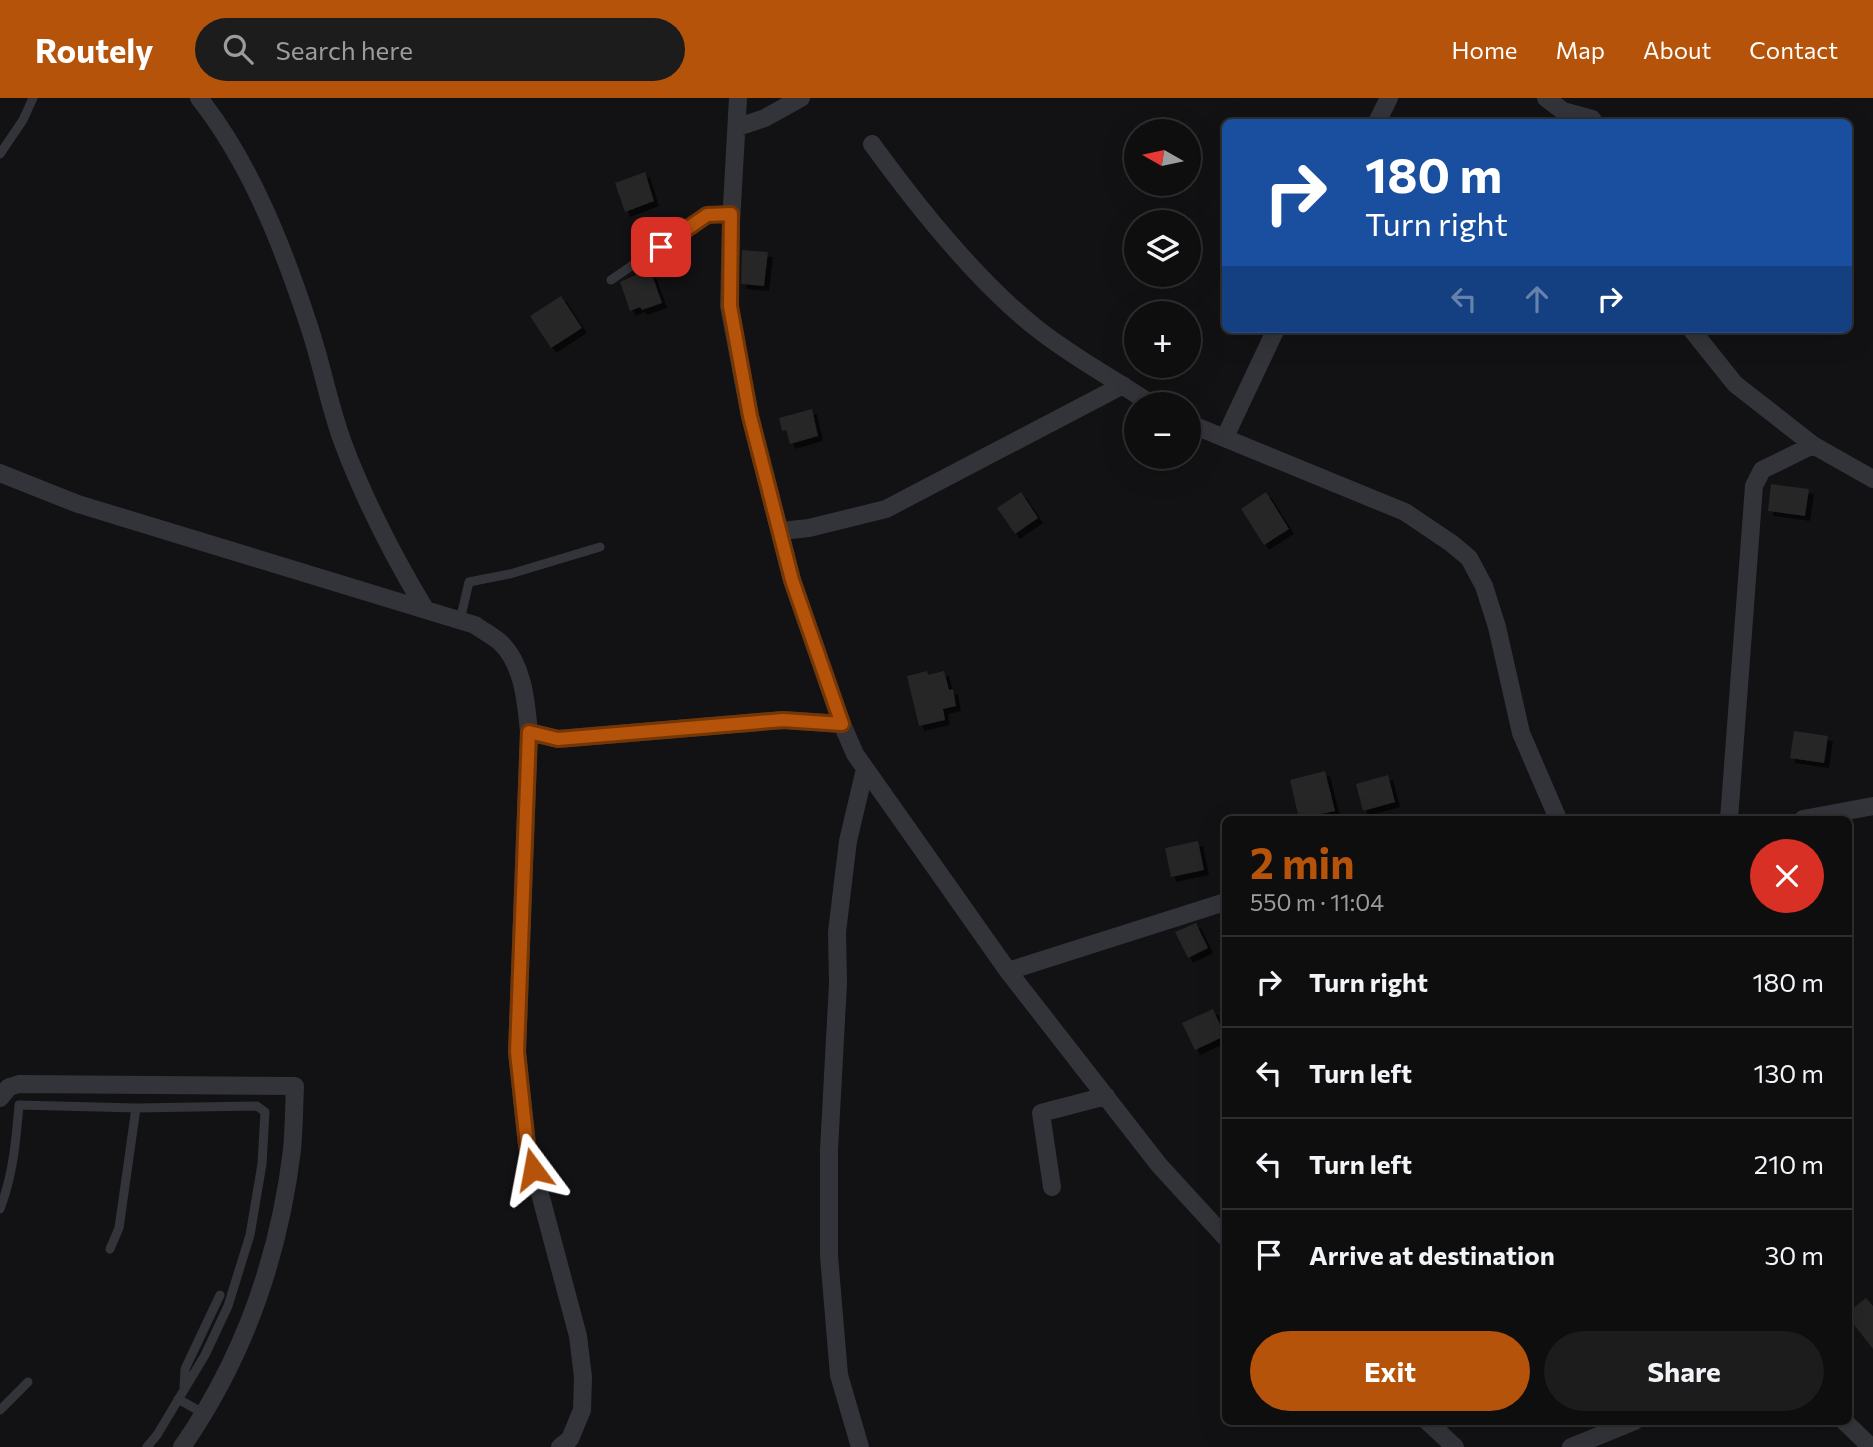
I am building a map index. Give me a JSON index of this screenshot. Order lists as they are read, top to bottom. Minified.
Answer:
{"north":"left","page":{"header":"Routely","search":"Search here","nav":["Home","Map","About","Contact"],"map_buttons":["+","−"],"turn":["180 m","Turn right"],"heading":["2 min","550 m · 11:04"],"list":[{"name":"Turn right","value":"180 m"},{"name":"Turn left","value":"130 m"},{"name":"Turn left","value":"210 m"},{"name":"Arrive at destination","value":"30 m"}],"buttons":["Exit","Share"]}}
